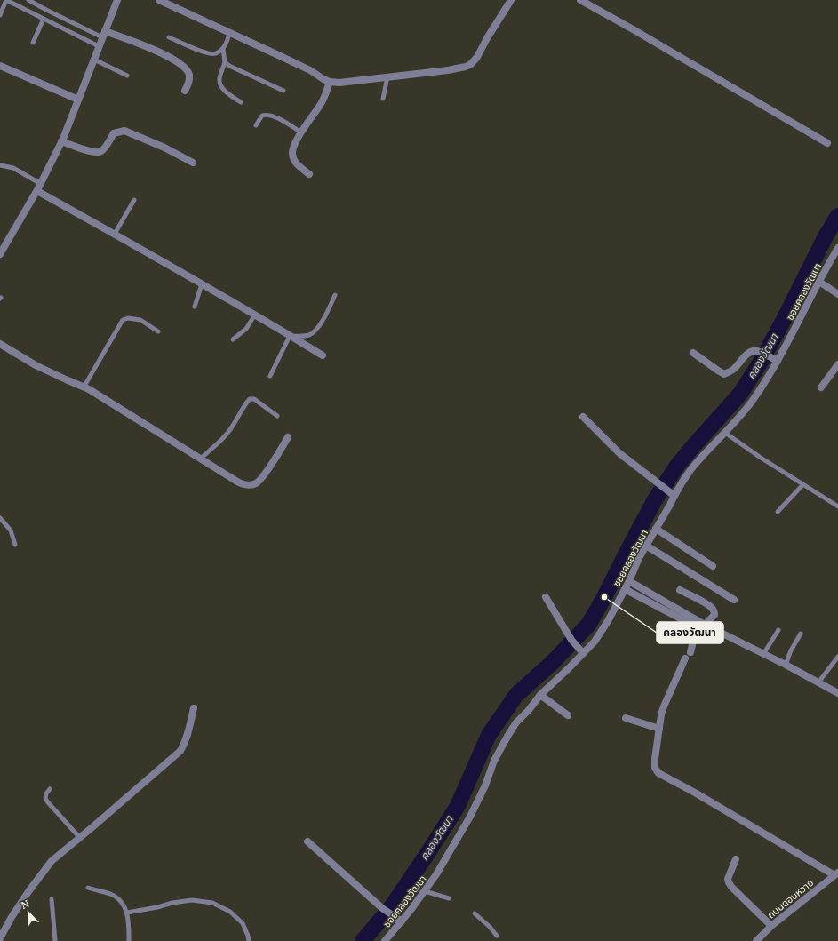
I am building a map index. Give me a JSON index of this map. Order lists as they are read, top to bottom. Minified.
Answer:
{"streets":{"street":["ซอยคลองวัฒนา","ถนนดอนหวาย"]},"water":["คลองวัฒนา"],"places":["คลองวัฒนา"],"north":"top left"}
